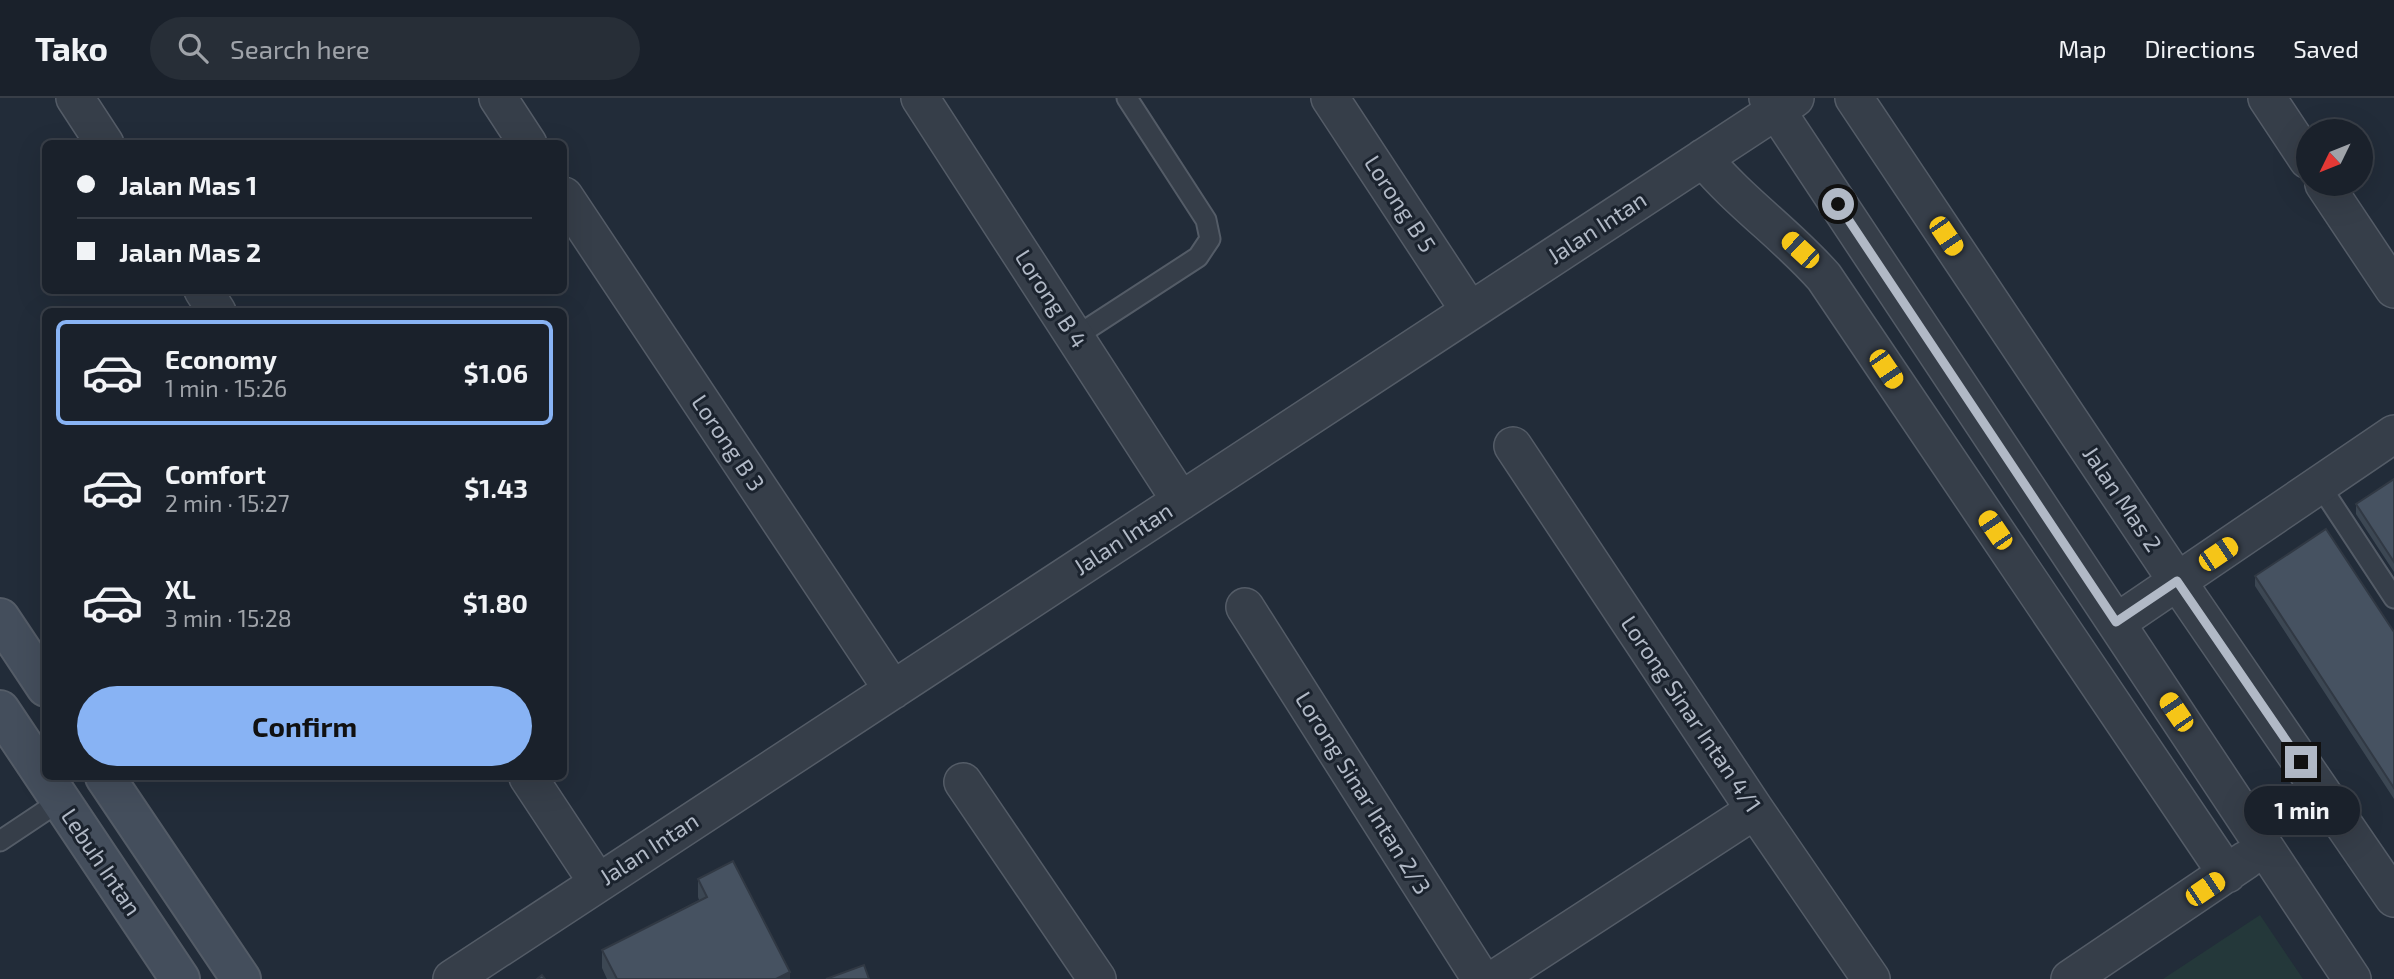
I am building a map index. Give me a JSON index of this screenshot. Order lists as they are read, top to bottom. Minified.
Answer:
{"streets":{"main road":["Lebuh Intan"],"street":["Lorong B 5","Jalan Intan","Lorong B 4","Lorong B 3","Jalan Mas 2","Lorong Sinar Intan 4/1","Lorong Sinar Intan 2/3"]},"crossings":[["Lorong B 5","Jalan Intan"],["Jalan Intan","Lorong B 4"],["Jalan Intan","Lorong B 3"]],"north":"bottom left","page":{"header":"Tako","search":"Search here","nav":["Map","Directions","Saved"],"banner":["Jalan Mas 1","Jalan Mas 2"],"list":[{"name":"Economy","note":"1 min · 15:26","value":"$1.06"},{"name":"Comfort","note":"2 min · 15:27","value":"$1.43"},{"name":"XL","note":"3 min · 15:28","value":"$1.80"}],"buttons":"Confirm","bubble":"1 min"}}
